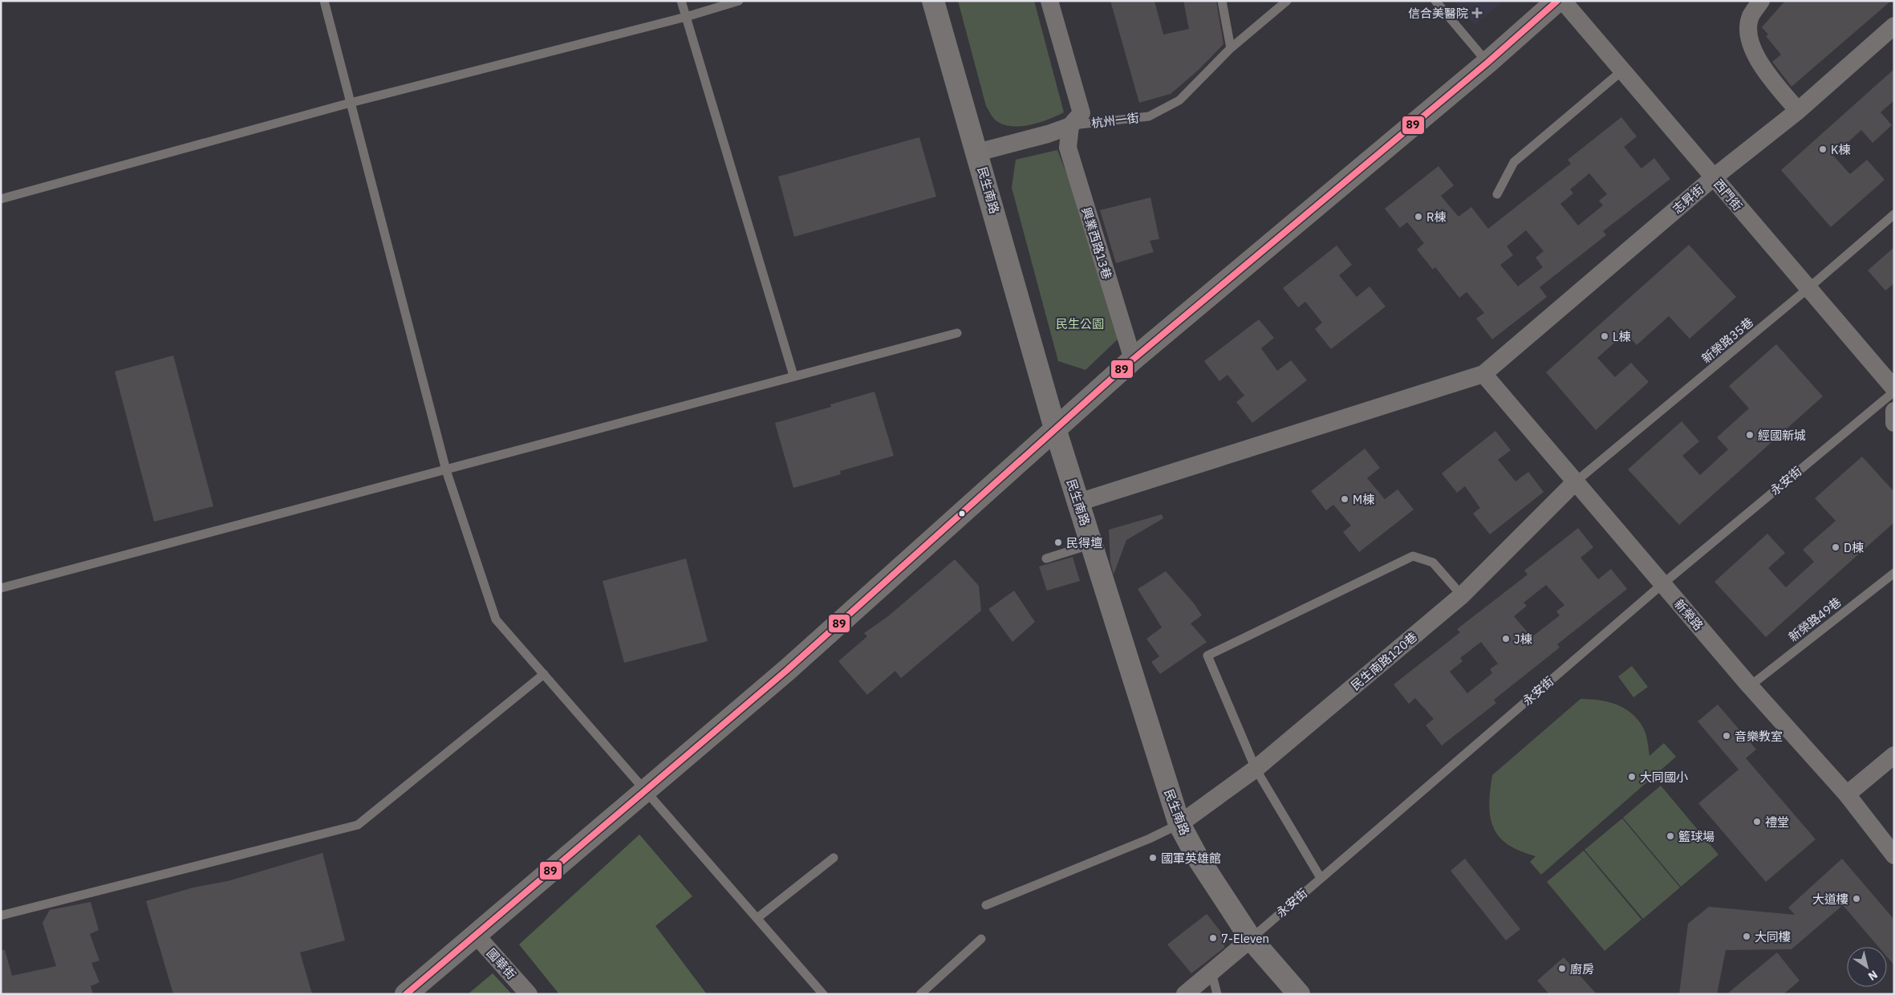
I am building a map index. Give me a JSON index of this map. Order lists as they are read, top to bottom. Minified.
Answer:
{"streets":{"main road":["民生南路"],"street":["杭州一街","西門街","志昇街","興業西路13巷","永安街","新榮路","民生南路120巷","國華街"],"lane":["新榮路35巷","新榮路49巷"]},"crossings":[["杭州一街","民生南路"],["杭州一街","興業西路13巷"],["民生南路","永安街"],["民生南路","民生南路120巷"],["西門街","志昇街"],["西門街","新榮路35巷"],["西門街","永安街"],["志昇街","新榮路"],["新榮路35巷","新榮路"],["新榮路35巷","民生南路120巷"],["永安街","新榮路"],["新榮路","新榮路49巷"],["新榮路","民生南路120巷"]],"parks":["民生公園"],"places":{"health":["信合美醫院"],"other":["K棟","R棟","L棟","經國新城","M棟","民得壇","D棟","J棟","音樂教室","大同國小","禮堂","籃球場","國軍英雄館","大道樓","大同樓","7-Eleven","廚房"]},"lines":["transit line 89"],"north":"bottom right"}
